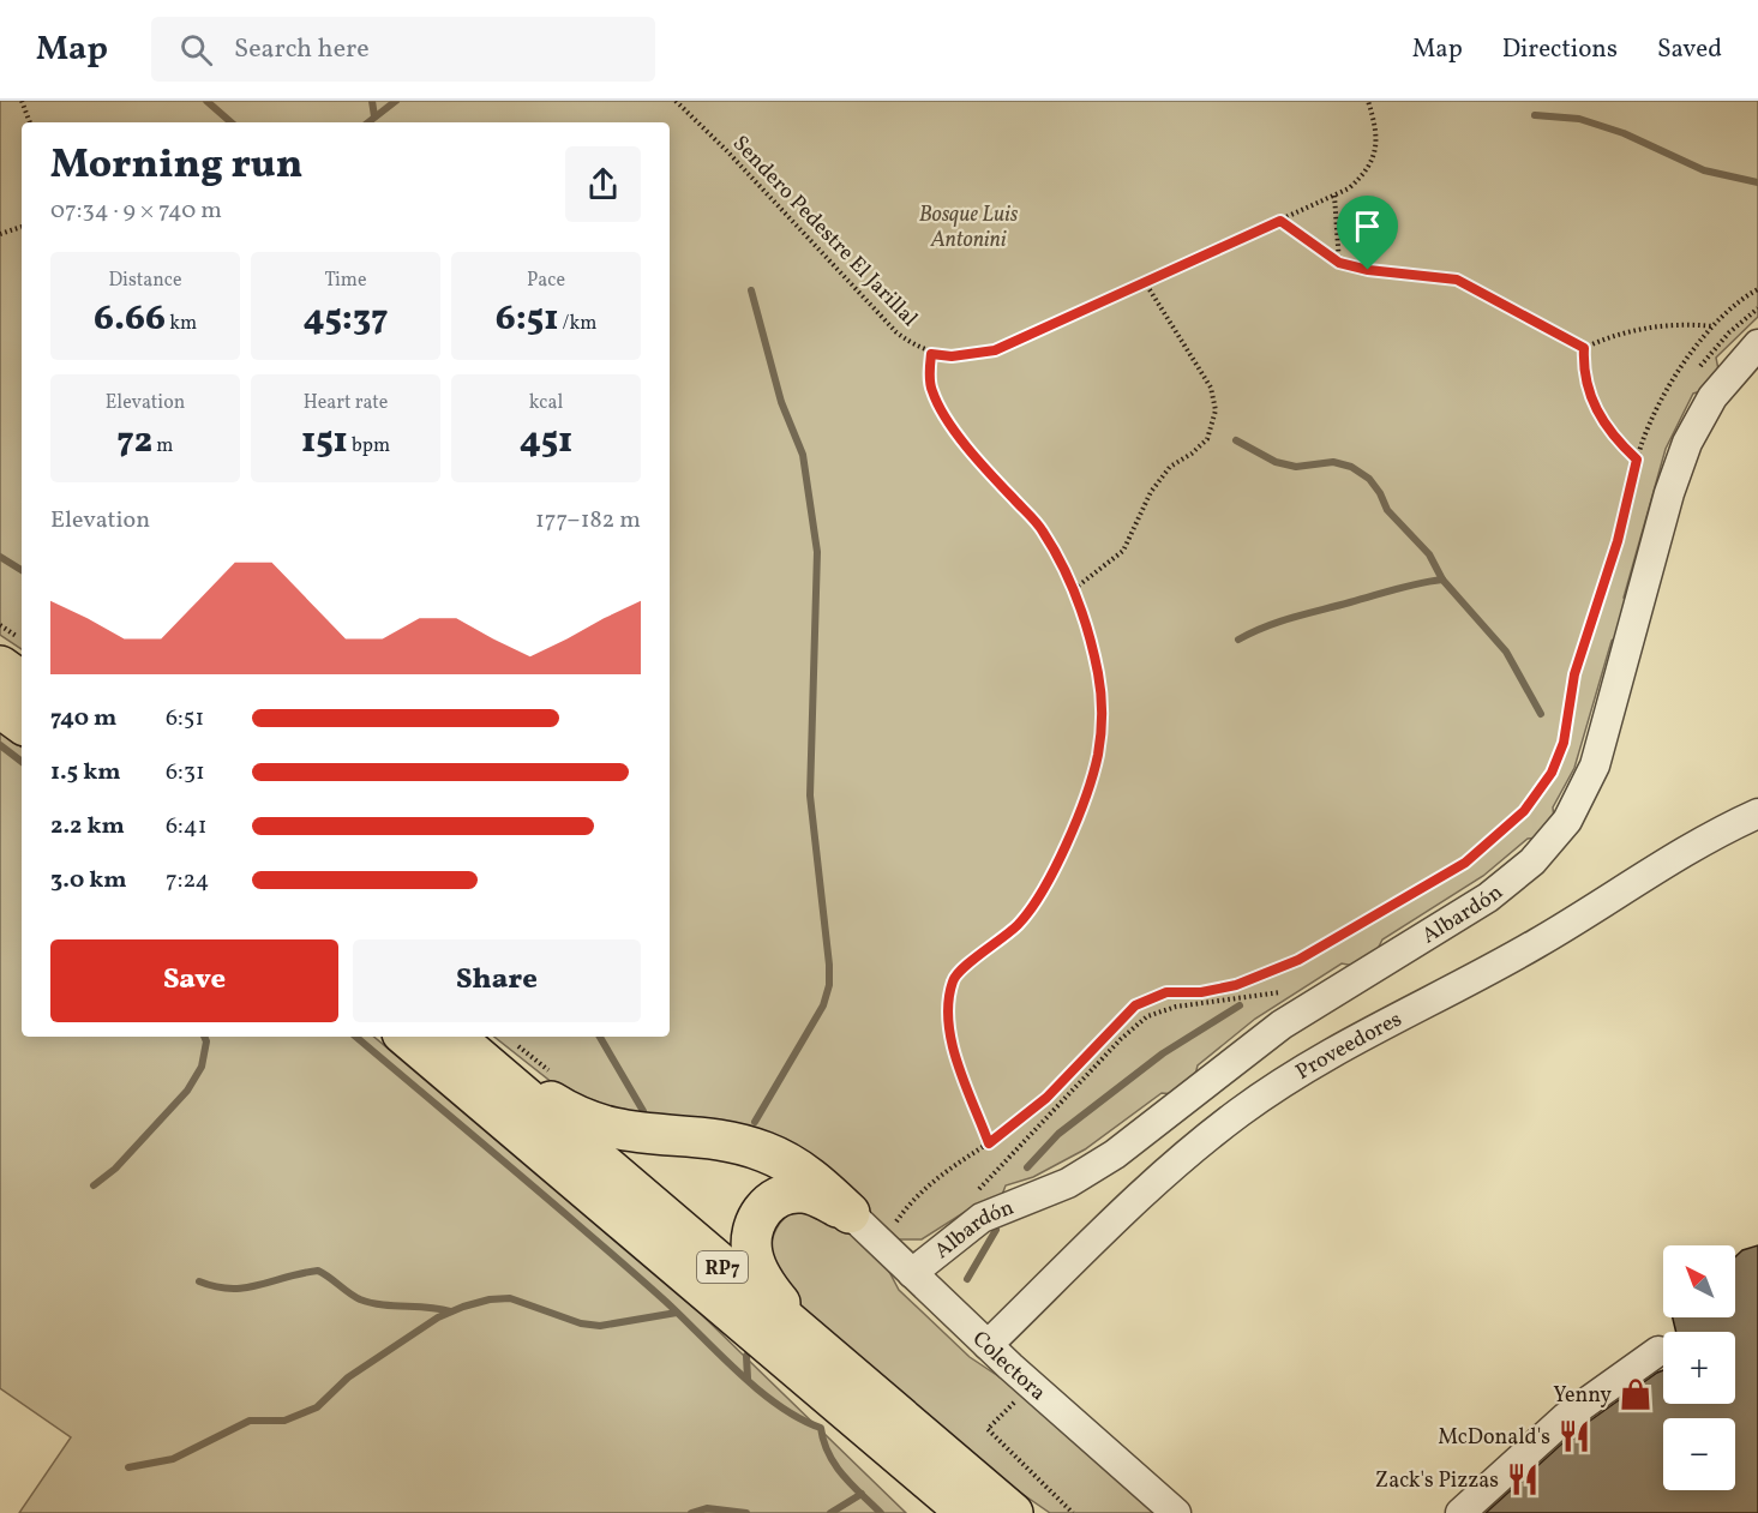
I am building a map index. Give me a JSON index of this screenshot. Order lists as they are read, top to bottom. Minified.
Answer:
{"streets":{"highway":["RP7"],"street":["Albardón","Proveedores","Colectora"],"path":["Sendero Pedestre El Jarillal"]},"crossings":[["Albardón","Colectora"],["Proveedores","Colectora"]],"parks":["Bosque Luis Antonini"],"places":{"shop":["Yenny"],"restaurant":["McDonald's","Zack's Pizzas"]},"north":"top left","page":{"header":"Map","search":"Search here","nav":["Map","Directions","Saved"],"heading":["Morning run","07:34 · 9 × 740 m"],"stats":[["Distance","6.66 km"],["Time","45:37"],["Pace","6:51 /km"],["Elevation","72 m"],["Heart rate","151 bpm"],["kcal","451"]],"chart":["Elevation","177–182 m"],"list":[{"name":"740 m","note":"6:51"},{"name":"1.5 km","note":"6:31"},{"name":"2.2 km","note":"6:41"},{"name":"3.0 km","note":"7:24"}],"buttons":["Save","Share"],"map_buttons":["+","−"]}}
